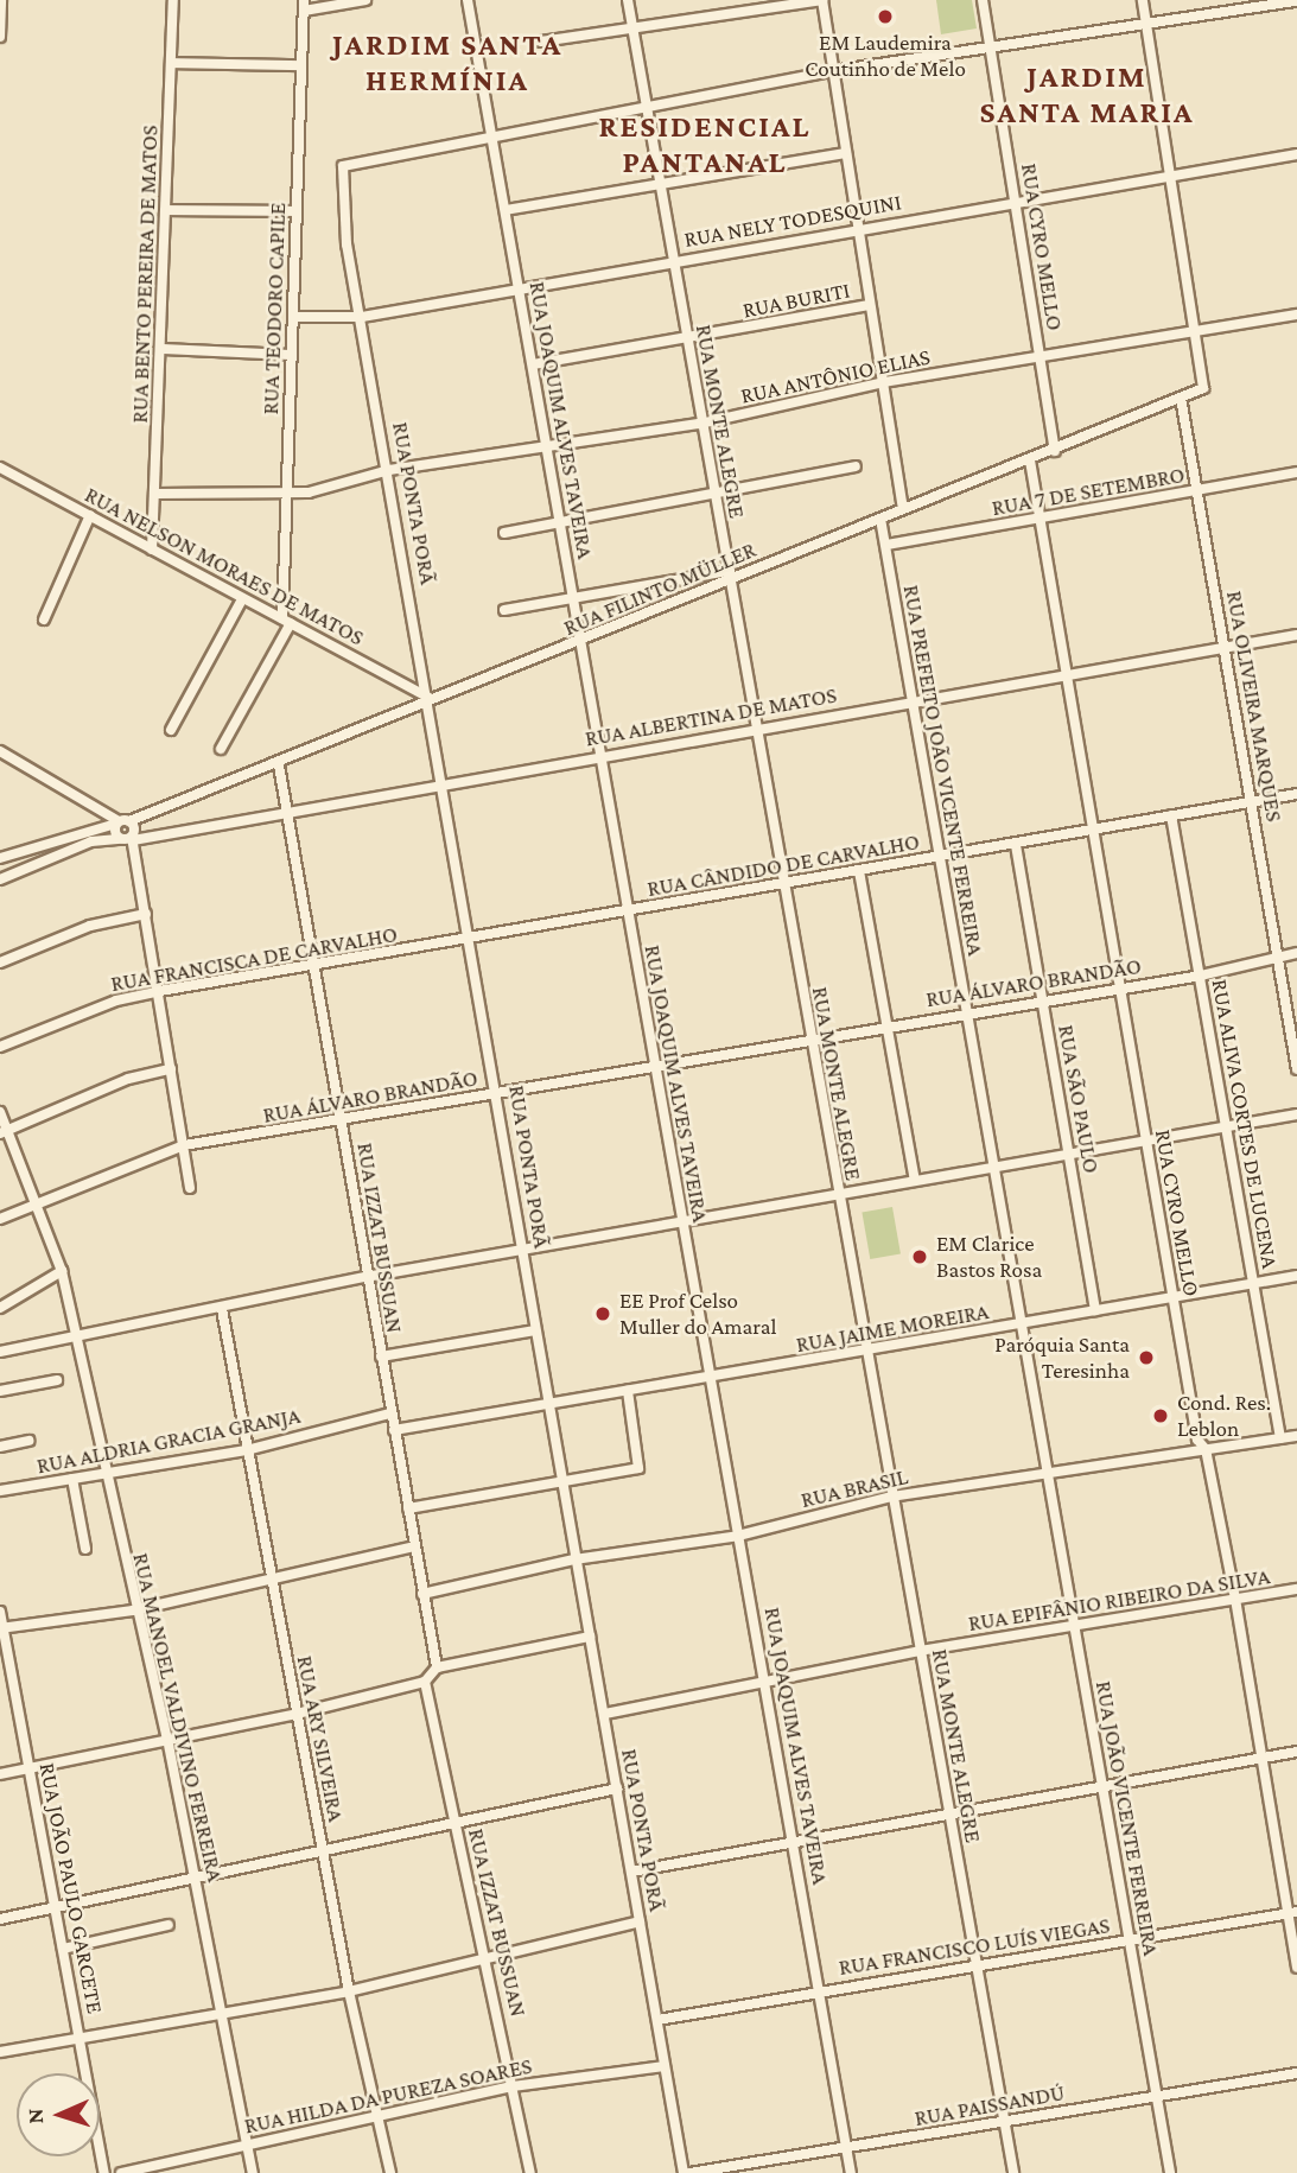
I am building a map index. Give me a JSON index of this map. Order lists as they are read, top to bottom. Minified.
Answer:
{"streets":{"street":["RUA NELY TODESQUINI","RUA CYRO MELLO","RUA BENTO PEREIRA DE MATOS","RUA BURITI","RUA TEODORO CAPILE","RUA ANTÔNIO ELIAS","RUA JOAQUIM ALVES TAVEIRA","RUA MONTE ALEGRE","RUA 7 DE SETEMBRO","RUA PONTA PORÃ","RUA NELSON MORAES DE MATOS","RUA FILINTO MÜLLER","RUA OLIVEIRA MARQUES","RUA ALBERTINA DE MATOS","RUA PREFEITO JOÃO VICENTE FERREIRA","RUA CÂNDIDO DE CARVALHO","RUA FRANCISCA DE CARVALHO","RUA ÁLVARO BRANDÃO","RUA SÃO PAULO","RUA ALIVA CORTES DE LUCENA","RUA IZZAT BUSSUAN","RUA JAIME MOREIRA","RUA ALDRIA GRACIA GRANJA","RUA BRASIL","RUA EPIFÂNIO RIBEIRO DA SILVA","RUA MANOEL VALDIVINO FERREIRA","RUA ARY SILVEIRA","RUA JOÃO VICENTE FERREIRA","RUA JOÃO PAULO GARCETE","RUA FRANCISCO LUÍS VIEGAS","RUA HILDA DA PUREZA SOARES","RUA PAISSANDÚ"]},"crossings":[["RUA NELY TODESQUINI","RUA CYRO MELLO"],["RUA NELY TODESQUINI","RUA TEODORO CAPILE"],["RUA NELY TODESQUINI","RUA JOAQUIM ALVES TAVEIRA"],["RUA NELY TODESQUINI","RUA MONTE ALEGRE"],["RUA NELY TODESQUINI","RUA PONTA PORÃ"],["RUA CYRO MELLO","RUA ANTÔNIO ELIAS"],["RUA CYRO MELLO","RUA 7 DE SETEMBRO"],["RUA CYRO MELLO","RUA FILINTO MÜLLER"],["RUA CYRO MELLO","RUA ALBERTINA DE MATOS"],["RUA CYRO MELLO","RUA CÂNDIDO DE CARVALHO"],["RUA CYRO MELLO","RUA ÁLVARO BRANDÃO"],["RUA CYRO MELLO","RUA JAIME MOREIRA"],["RUA CYRO MELLO","RUA BRASIL"],["RUA CYRO MELLO","RUA EPIFÂNIO RIBEIRO DA SILVA"],["RUA CYRO MELLO","RUA FRANCISCO LUÍS VIEGAS"],["RUA BENTO PEREIRA DE MATOS","RUA ANTÔNIO ELIAS"],["RUA BENTO PEREIRA DE MATOS","RUA NELSON MORAES DE MATOS"],["RUA BURITI","RUA JOAQUIM ALVES TAVEIRA"],["RUA BURITI","RUA MONTE ALEGRE"],["RUA TEODORO CAPILE","RUA ANTÔNIO ELIAS"],["RUA TEODORO CAPILE","RUA NELSON MORAES DE MATOS"],["RUA ANTÔNIO ELIAS","RUA JOAQUIM ALVES TAVEIRA"],["RUA ANTÔNIO ELIAS","RUA MONTE ALEGRE"],["RUA ANTÔNIO ELIAS","RUA PONTA PORÃ"],["RUA ANTÔNIO ELIAS","RUA FILINTO MÜLLER"],["RUA JOAQUIM ALVES TAVEIRA","RUA PONTA PORÃ"],["RUA JOAQUIM ALVES TAVEIRA","RUA FILINTO MÜLLER"],["RUA JOAQUIM ALVES TAVEIRA","RUA ALBERTINA DE MATOS"],["RUA JOAQUIM ALVES TAVEIRA","RUA CÂNDIDO DE CARVALHO"],["RUA JOAQUIM ALVES TAVEIRA","RUA ÁLVARO BRANDÃO"],["RUA JOAQUIM ALVES TAVEIRA","RUA JAIME MOREIRA"],["RUA JOAQUIM ALVES TAVEIRA","RUA BRASIL"],["RUA JOAQUIM ALVES TAVEIRA","RUA EPIFÂNIO RIBEIRO DA SILVA"],["RUA JOAQUIM ALVES TAVEIRA","RUA FRANCISCO LUÍS VIEGAS"],["RUA JOAQUIM ALVES TAVEIRA","RUA PAISSANDÚ"],["RUA MONTE ALEGRE","RUA FILINTO MÜLLER"],["RUA MONTE ALEGRE","RUA ALBERTINA DE MATOS"],["RUA MONTE ALEGRE","RUA CÂNDIDO DE CARVALHO"],["RUA MONTE ALEGRE","RUA ÁLVARO BRANDÃO"],["RUA MONTE ALEGRE","RUA JAIME MOREIRA"],["RUA MONTE ALEGRE","RUA BRASIL"],["RUA MONTE ALEGRE","RUA EPIFÂNIO RIBEIRO DA SILVA"],["RUA MONTE ALEGRE","RUA FRANCISCO LUÍS VIEGAS"],["RUA MONTE ALEGRE","RUA PAISSANDÚ"],["RUA 7 DE SETEMBRO","RUA OLIVEIRA MARQUES"],["RUA 7 DE SETEMBRO","RUA PREFEITO JOÃO VICENTE FERREIRA"],["RUA PONTA PORÃ","RUA NELSON MORAES DE MATOS"],["RUA PONTA PORÃ","RUA FILINTO MÜLLER"],["RUA PONTA PORÃ","RUA ALBERTINA DE MATOS"],["RUA PONTA PORÃ","RUA CÂNDIDO DE CARVALHO"],["RUA PONTA PORÃ","RUA FRANCISCA DE CARVALHO"],["RUA PONTA PORÃ","RUA ÁLVARO BRANDÃO"],["RUA PONTA PORÃ","RUA JAIME MOREIRA"],["RUA PONTA PORÃ","RUA BRASIL"],["RUA PONTA PORÃ","RUA EPIFÂNIO RIBEIRO DA SILVA"],["RUA PONTA PORÃ","RUA FRANCISCO LUÍS VIEGAS"],["RUA PONTA PORÃ","RUA HILDA DA PUREZA SOARES"],["RUA PONTA PORÃ","RUA PAISSANDÚ"],["RUA NELSON MORAES DE MATOS","RUA FILINTO MÜLLER"],["RUA FILINTO MÜLLER","RUA OLIVEIRA MARQUES"],["RUA FILINTO MÜLLER","RUA PREFEITO JOÃO VICENTE FERREIRA"],["RUA FILINTO MÜLLER","RUA IZZAT BUSSUAN"],["RUA OLIVEIRA MARQUES","RUA ALBERTINA DE MATOS"],["RUA OLIVEIRA MARQUES","RUA CÂNDIDO DE CARVALHO"],["RUA OLIVEIRA MARQUES","RUA ÁLVARO BRANDÃO"],["RUA ALBERTINA DE MATOS","RUA PREFEITO JOÃO VICENTE FERREIRA"],["RUA ALBERTINA DE MATOS","RUA IZZAT BUSSUAN"],["RUA PREFEITO JOÃO VICENTE FERREIRA","RUA CÂNDIDO DE CARVALHO"],["RUA PREFEITO JOÃO VICENTE FERREIRA","RUA ÁLVARO BRANDÃO"],["RUA PREFEITO JOÃO VICENTE FERREIRA","RUA JAIME MOREIRA"],["RUA PREFEITO JOÃO VICENTE FERREIRA","RUA BRASIL"],["RUA PREFEITO JOÃO VICENTE FERREIRA","RUA JOÃO VICENTE FERREIRA"],["RUA CÂNDIDO DE CARVALHO","RUA FRANCISCA DE CARVALHO"],["RUA CÂNDIDO DE CARVALHO","RUA SÃO PAULO"],["RUA CÂNDIDO DE CARVALHO","RUA ALIVA CORTES DE LUCENA"],["RUA FRANCISCA DE CARVALHO","RUA IZZAT BUSSUAN"],["RUA ÁLVARO BRANDÃO","RUA SÃO PAULO"],["RUA ÁLVARO BRANDÃO","RUA ALIVA CORTES DE LUCENA"],["RUA ÁLVARO BRANDÃO","RUA IZZAT BUSSUAN"],["RUA ÁLVARO BRANDÃO","RUA MANOEL VALDIVINO FERREIRA"],["RUA SÃO PAULO","RUA JAIME MOREIRA"],["RUA ALIVA CORTES DE LUCENA","RUA JAIME MOREIRA"],["RUA ALIVA CORTES DE LUCENA","RUA BRASIL"],["RUA IZZAT BUSSUAN","RUA JAIME MOREIRA"],["RUA IZZAT BUSSUAN","RUA ALDRIA GRACIA GRANJA"],["RUA IZZAT BUSSUAN","RUA BRASIL"],["RUA IZZAT BUSSUAN","RUA HILDA DA PUREZA SOARES"],["RUA ALDRIA GRACIA GRANJA","RUA MANOEL VALDIVINO FERREIRA"],["RUA ALDRIA GRACIA GRANJA","RUA ARY SILVEIRA"],["RUA BRASIL","RUA JOÃO VICENTE FERREIRA"],["RUA EPIFÂNIO RIBEIRO DA SILVA","RUA JOÃO VICENTE FERREIRA"],["RUA MANOEL VALDIVINO FERREIRA","RUA HILDA DA PUREZA SOARES"],["RUA ARY SILVEIRA","RUA HILDA DA PUREZA SOARES"],["RUA JOÃO VICENTE FERREIRA","RUA FRANCISCO LUÍS VIEGAS"],["RUA JOÃO VICENTE FERREIRA","RUA PAISSANDÚ"]],"districts":["JARDIM SANTA HERMÍNIA","JARDIM SANTA MARIA","RESIDENCIAL PANTANAL"],"places":["EM Laudemira Coutinho de Melo","EM Clarice Bastos Rosa","EE Prof Celso Muller do Amaral","Paróquia Santa Teresinha","Cond. Res. Leblon"],"north":"left"}
